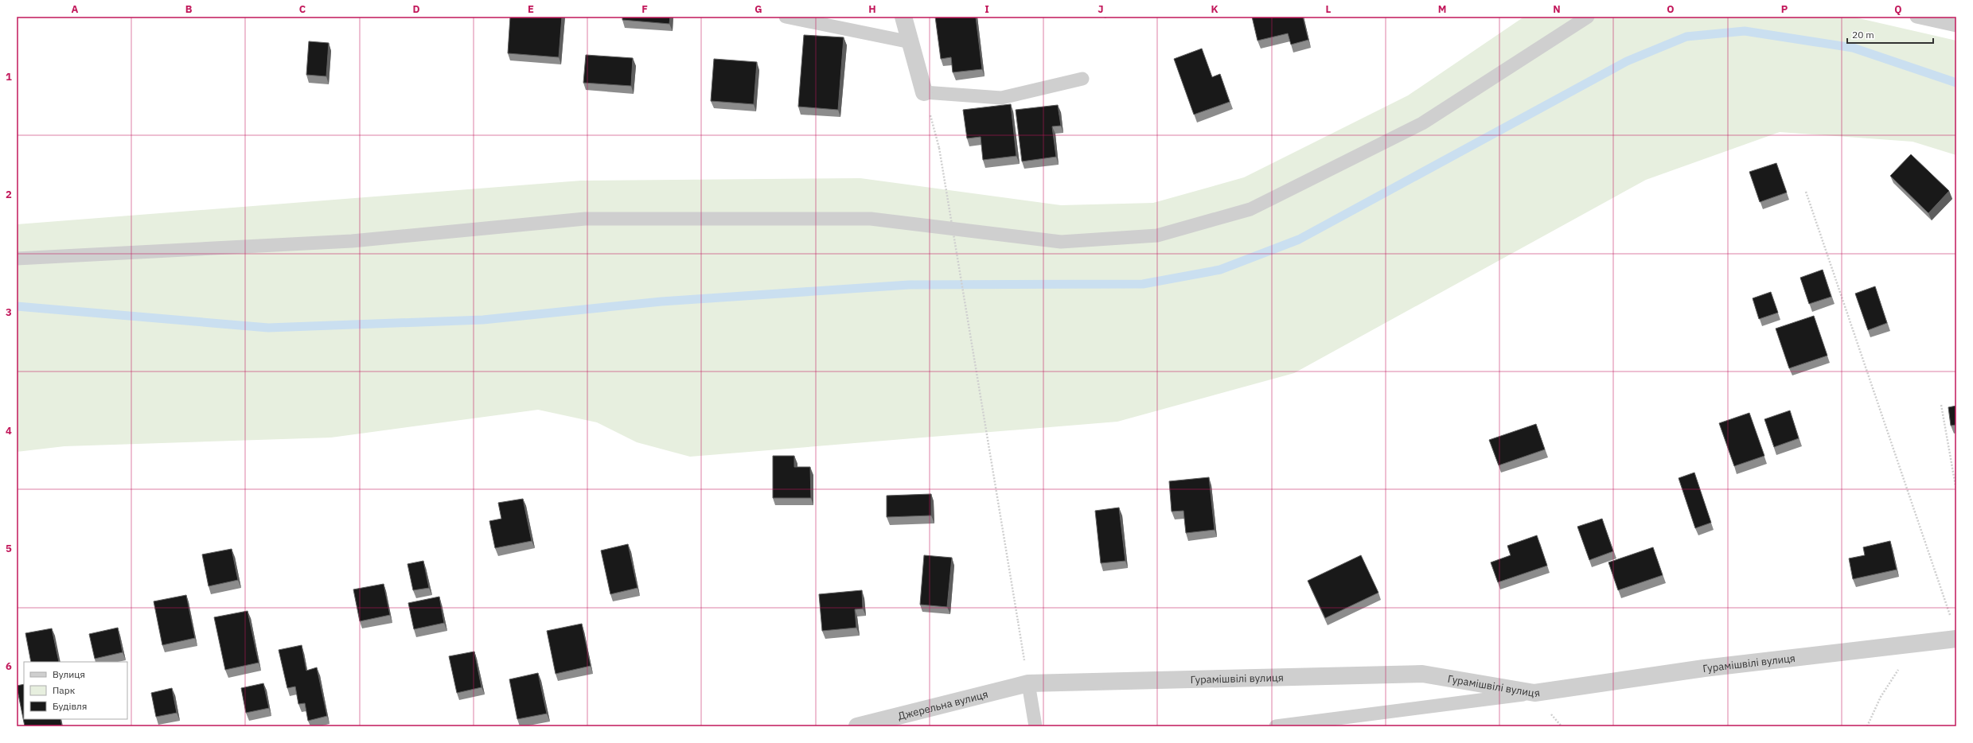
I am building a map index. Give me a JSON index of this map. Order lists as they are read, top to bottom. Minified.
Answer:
{"streets":{"street":["Гурамішвілі вулиця","Джерельна вулиця"]},"crossings":[["Гурамішвілі вулиця","Джерельна вулиця"]],"legend":["Вулиця","Парк","Будівля"],"scale_bar":"20 m","grid":{"columns":["A","B","C","D","E","F","G","H","I","J","K","L","M","N","O","P","Q"],"rows":["1","2","3","4","5","6"]}}
